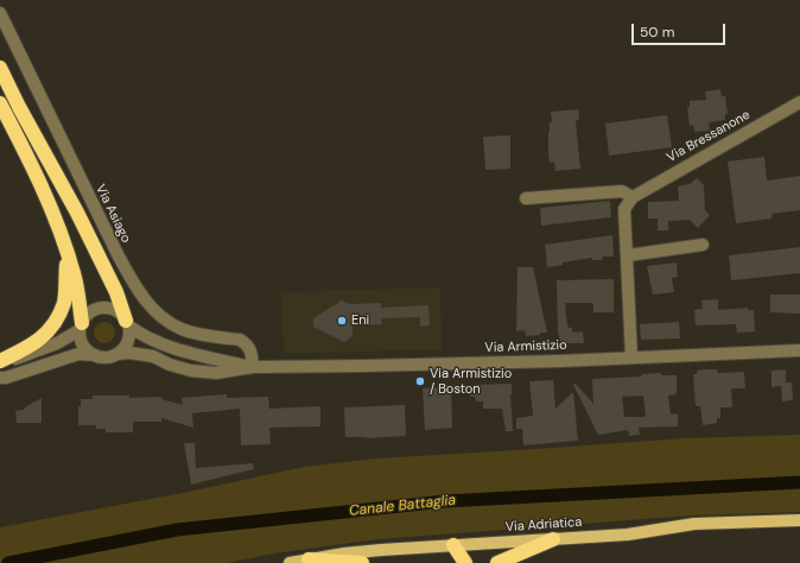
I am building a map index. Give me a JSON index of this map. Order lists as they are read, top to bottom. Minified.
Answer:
{"streets":{"main road":["Via Adriatica"],"street":["Via Bressanone","Via Asiago","Via Armistizio"]},"crossings":[["Via Asiago","Via Armistizio"]],"water":["Canale Battaglia"],"places":["Eni","Via Armistizio / Boston"],"scale_bar":"50 m"}
